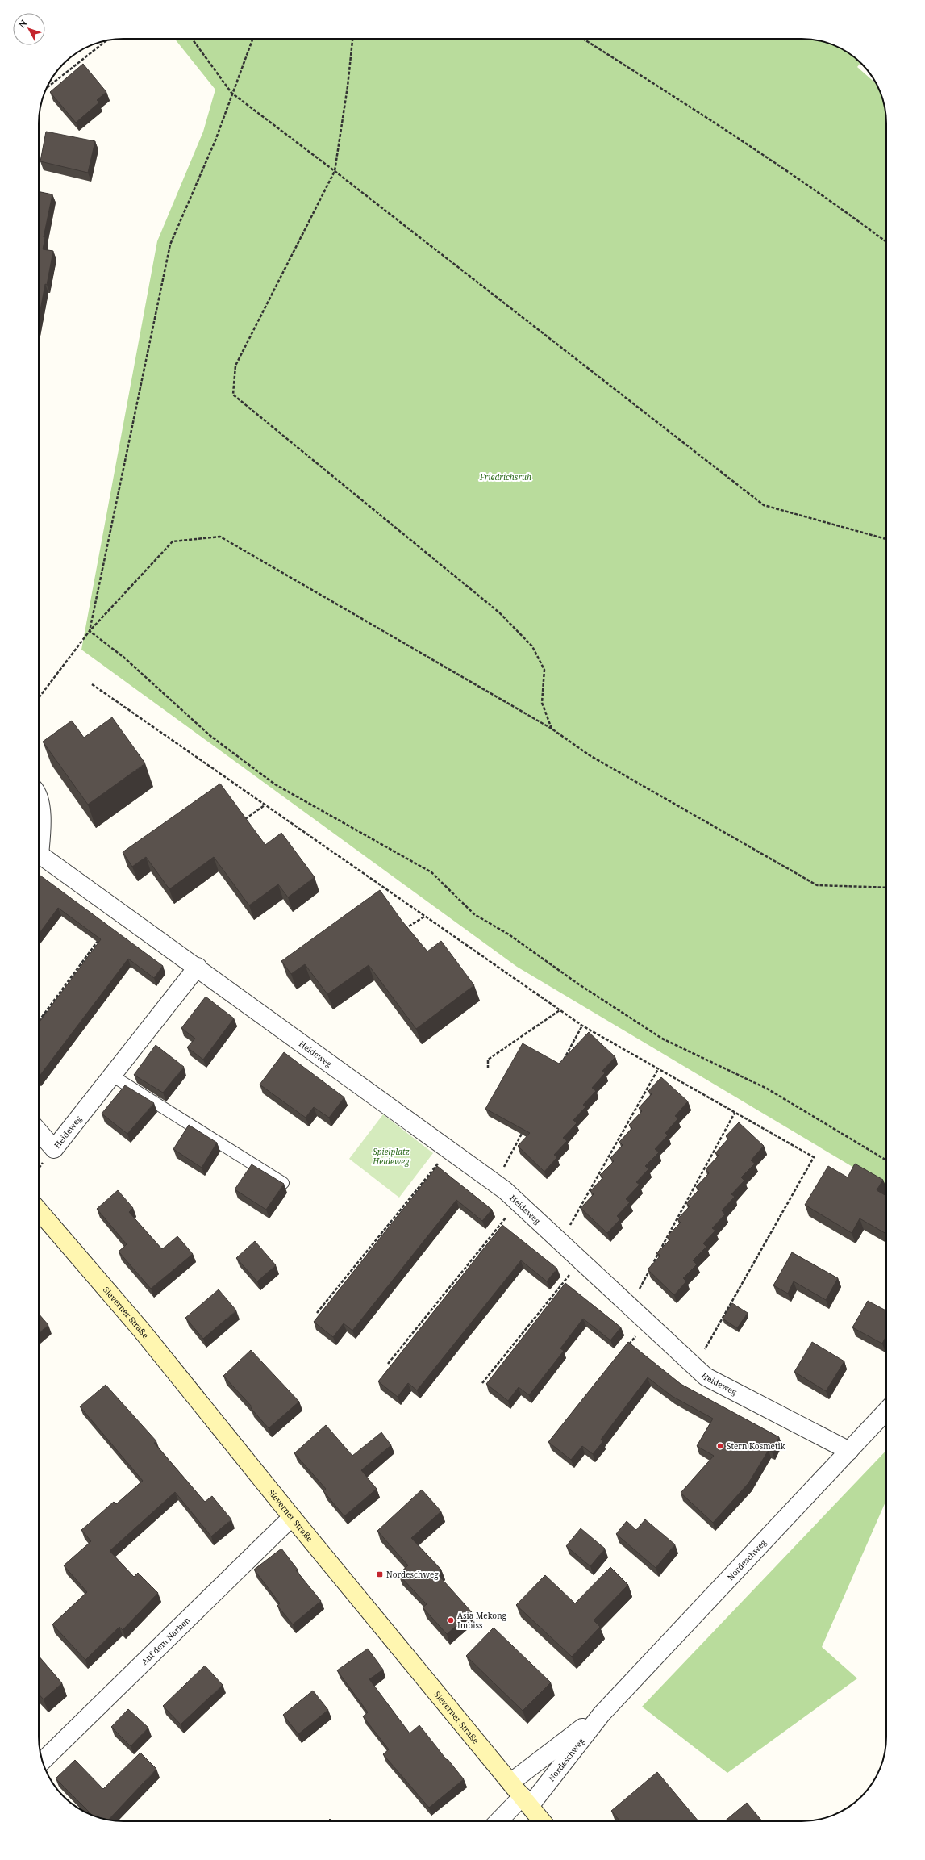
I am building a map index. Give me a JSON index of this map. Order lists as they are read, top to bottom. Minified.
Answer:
{"streets":{"main road":["Sieverner Straße"],"street":["Heideweg","Nordeschweg","Auf dem Narben"]},"crossings":[["Heideweg","Nordeschweg"],["Sieverner Straße","Nordeschweg"],["Sieverner Straße","Auf dem Narben"]],"parks":["Friedrichsruh","Spielplatz Heideweg"],"places":{"other":["Stern Kosmetik","Asia Mekong Imbiss"],"transit":["Nordeschweg"]},"north":"top left"}
